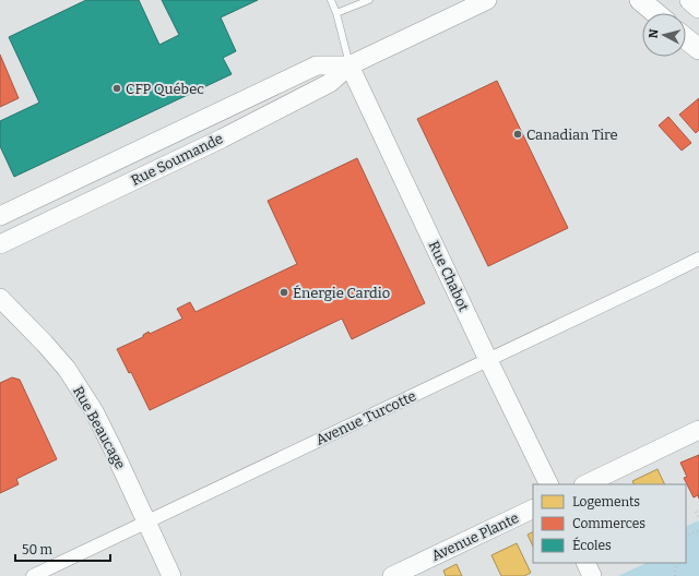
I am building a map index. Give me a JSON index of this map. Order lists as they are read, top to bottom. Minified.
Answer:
{"streets":{"street":["Rue Soumande","Rue Chabot","Avenue Turcotte","Rue Beaucage","Avenue Plante"]},"crossings":[["Rue Soumande","Rue Chabot"],["Rue Chabot","Avenue Turcotte"],["Avenue Turcotte","Rue Beaucage"]],"places":["CFP Québec","Canadian Tire","Énergie Cardio"],"legend":["Logements","Commerces","Écoles"],"scale_bar":"50 m","north":"left"}
